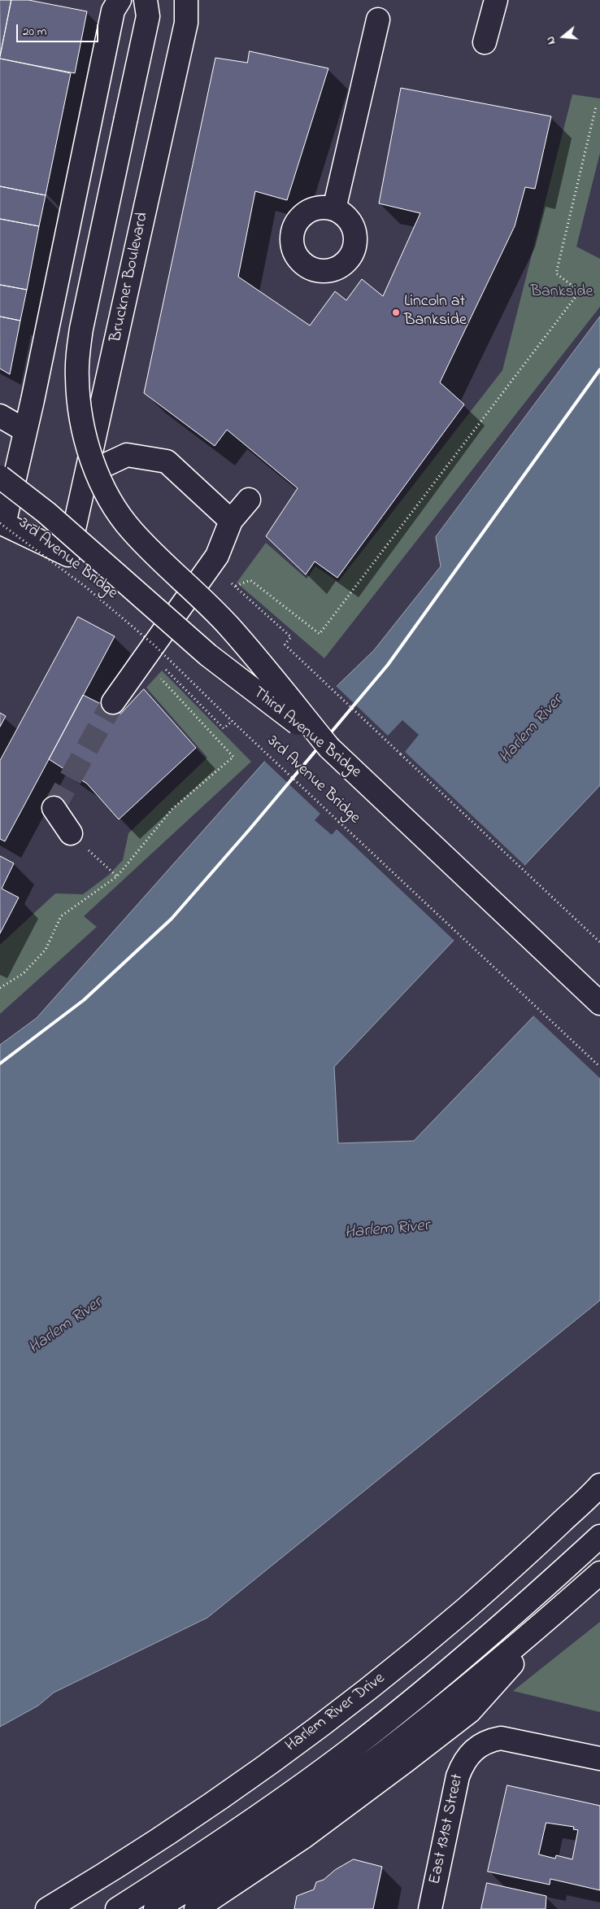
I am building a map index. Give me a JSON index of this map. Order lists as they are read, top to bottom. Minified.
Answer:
{"streets":{"main road":["Bruckner Boulevard","Third Avenue Bridge","Harlem River Drive","East 131st Street"],"path":["3rd Avenue Bridge"]},"crossings":[["Bruckner Boulevard","3rd Avenue Bridge"]],"water":["Harlem River"],"parks":["Bankside"],"places":["Lincoln at Bankside"],"scale_bar":"20 m","north":"left"}
